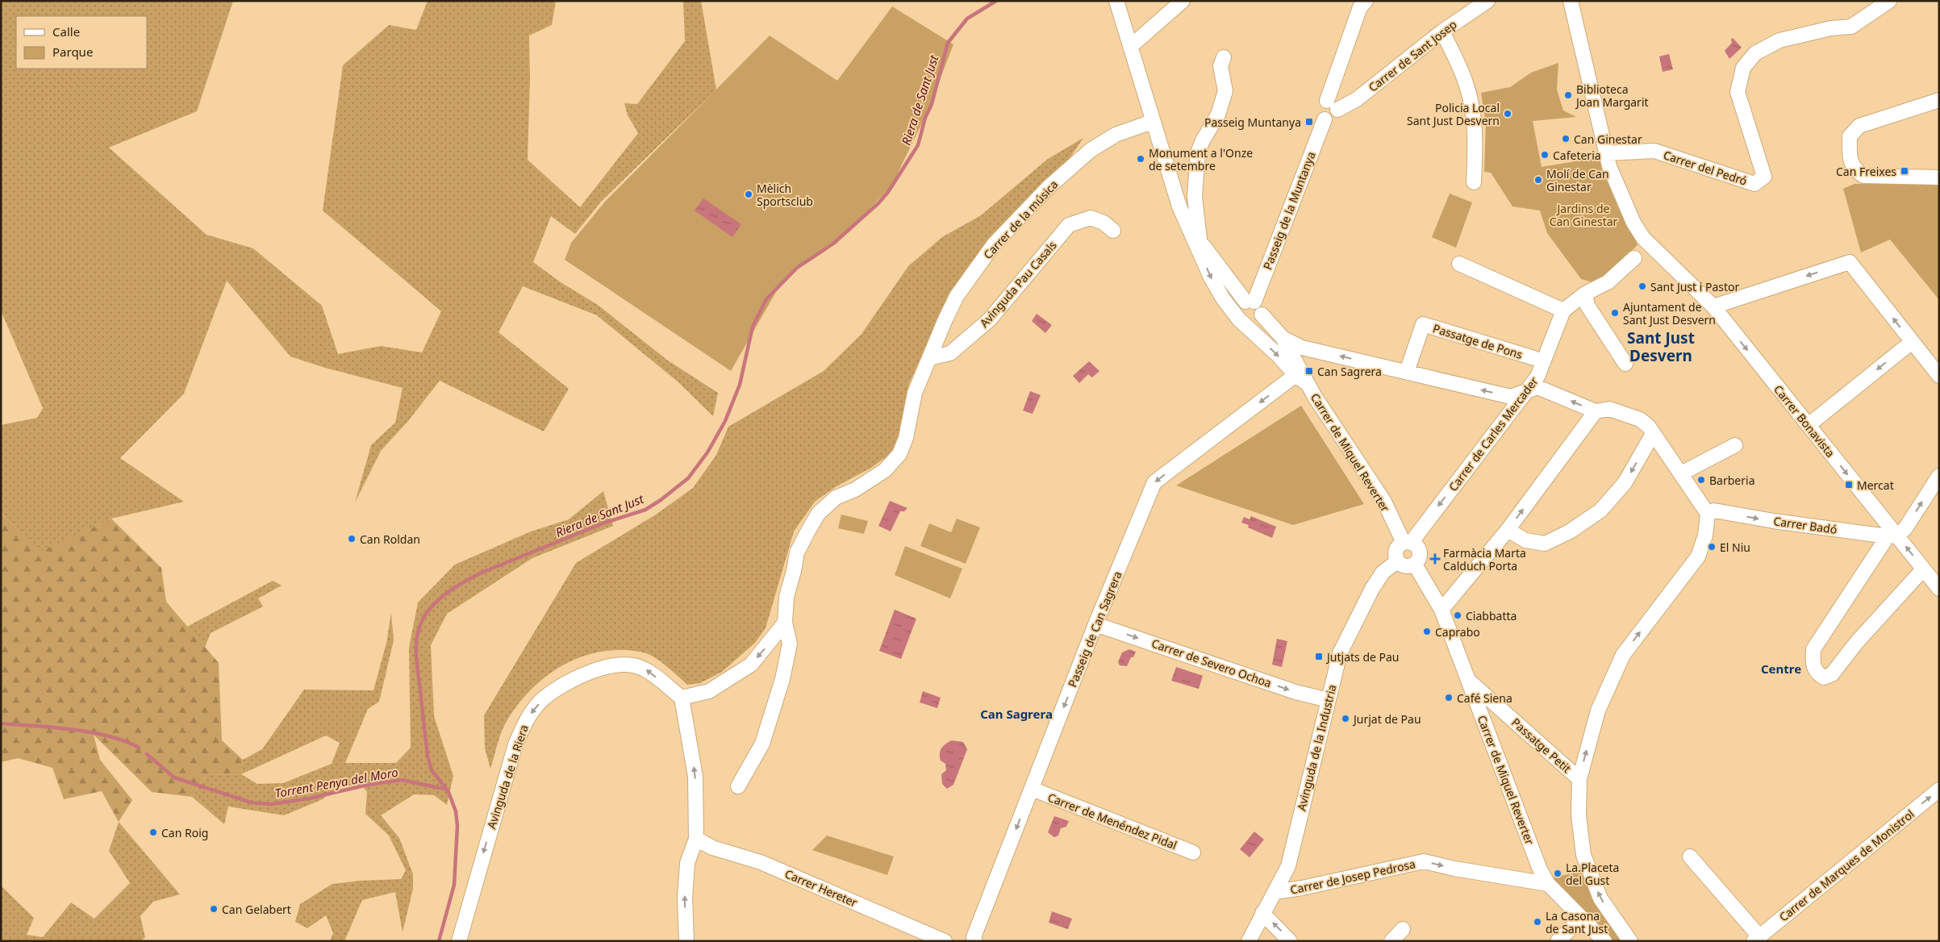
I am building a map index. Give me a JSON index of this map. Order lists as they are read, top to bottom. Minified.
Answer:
{"streets":{"street":["Carrer de Sant Josep","Carrer del Pedró","Passeig de la Muntanya","Carrer de la música","Avinguda Pau Casals","Passatge de Pons","Carrer Bonavista","Carrer de Carles Mercader","Carrer de Miquel Reverter","Carrer Badó","Passeig de Can Sagrera","Carrer de Severo Ochoa","Passatge Petit","Avinguda de la Industria","Avinguda de la Riera","Carrer de Menéndez Pidal","Carrer de Marques de Monistrol","Carrer de Josep Pedrosa","Carrer Hereter"]},"crossings":[["Carrer de Sant Josep","Passeig de la Muntanya"],["Carrer del Pedró","Carrer Bonavista"],["Passeig de la Muntanya","Carrer de Miquel Reverter"],["Carrer de la música","Avinguda Pau Casals"],["Carrer Bonavista","Carrer Badó"],["Carrer de Carles Mercader","Carrer de Miquel Reverter"],["Carrer de Carles Mercader","Avinguda de la Industria"],["Carrer de Miquel Reverter","Passeig de Can Sagrera"],["Carrer de Miquel Reverter","Passatge Petit"],["Carrer de Miquel Reverter","Avinguda de la Industria"],["Carrer de Miquel Reverter","Carrer de Josep Pedrosa"],["Passeig de Can Sagrera","Carrer de Severo Ochoa"],["Passeig de Can Sagrera","Carrer de Menéndez Pidal"],["Carrer de Severo Ochoa","Avinguda de la Industria"],["Avinguda de la Industria","Carrer de Josep Pedrosa"]],"one_way":["Carrer Badó","Passeig de Can Sagrera","Carrer de Severo Ochoa","Carrer de Marques de Monistrol","Carrer de Josep Pedrosa"],"districts":["Sant Just Desvern","Centre","Can Sagrera"],"water":["Riera de Sant Just","Torrent Penya del Moro"],"parks":["Jardins de Can Ginestar"],"places":{"other":["Biblioteca Joan Margarit","Policia Local Sant Just Desvern","Can Ginestar","Cafeteria","Monument a l'Onze de setembre","Molí de Can Ginestar","Mèlich Sportsclub","Sant Just i Pastor","Ajuntament de Sant Just Desvern","Barberia","Can Roldan","El Niu","Ciabbatta","Caprabo","Café Siena","Jurjat de Pau","Can Roig","La.Placeta del Gust","Can Gelabert","La Casona de Sant Just"],"transit":["Passeig Muntanya","Can Freixes","Can Sagrera","Mercat","Jutjats de Pau"],"health":["Farmàcia Marta Calduch Porta"]},"legend":["Calle","Parque"]}
